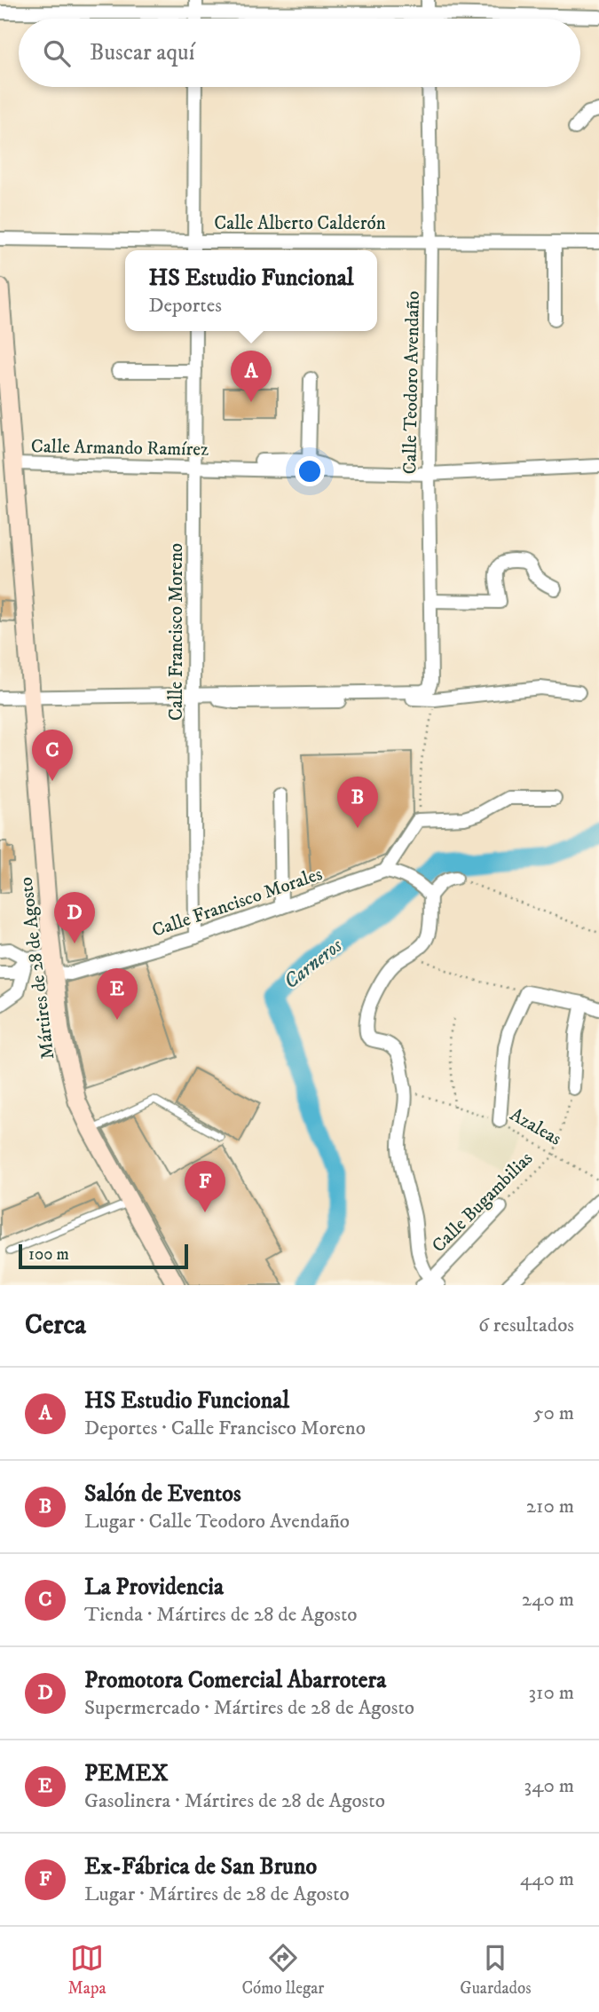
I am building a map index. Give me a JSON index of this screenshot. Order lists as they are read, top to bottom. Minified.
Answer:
{"streets":{"main road":["Mártires de 28 de Agosto"],"street":["Calle Alberto Calderón","Calle Teodoro Avendaño","Calle Armando Ramírez","Calle Francisco Moreno","Calle Francisco Morales","Calle Bugambilias"],"path":["Azaleas"]},"crossings":[["Calle Alberto Calderón","Calle Teodoro Avendaño"],["Calle Teodoro Avendaño","Calle Armando Ramírez"],["Calle Armando Ramírez","Calle Francisco Moreno"],["Calle Armando Ramírez","Mártires de 28 de Agosto"],["Calle Francisco Moreno","Calle Francisco Morales"],["Calle Francisco Morales","Mártires de 28 de Agosto"],["Azaleas","Calle Bugambilias"]],"water":["Carneros"],"scale_bar":"100 m","page":{"search":"Buscar aquí","popup":["HS Estudio Funcional","Deportes"],"pins":["A","C","B","D","E","F"],"scale":"100 m","heading":["Cerca","6 resultados"],"list":[{"mark":"A","name":"HS Estudio Funcional","note":"Deportes · Calle Francisco Moreno","value":"50 m"},{"mark":"B","name":"Salón de Eventos","note":"Lugar · Calle Teodoro Avendaño","value":"210 m"},{"mark":"C","name":"La Providencia","note":"Tienda · Mártires de 28 de Agosto","value":"240 m"},{"mark":"D","name":"Promotora Comercial Abarrotera","note":"Supermercado · Mártires de 28 de Agosto","value":"310 m"},{"mark":"E","name":"PEMEX","note":"Gasolinera · Mártires de 28 de Agosto","value":"340 m"},{"mark":"F","name":"Ex-Fábrica de San Bruno","note":"Lugar · Mártires de 28 de Agosto","value":"440 m"}],"nav":["Mapa","Cómo llegar","Guardados"]}}
